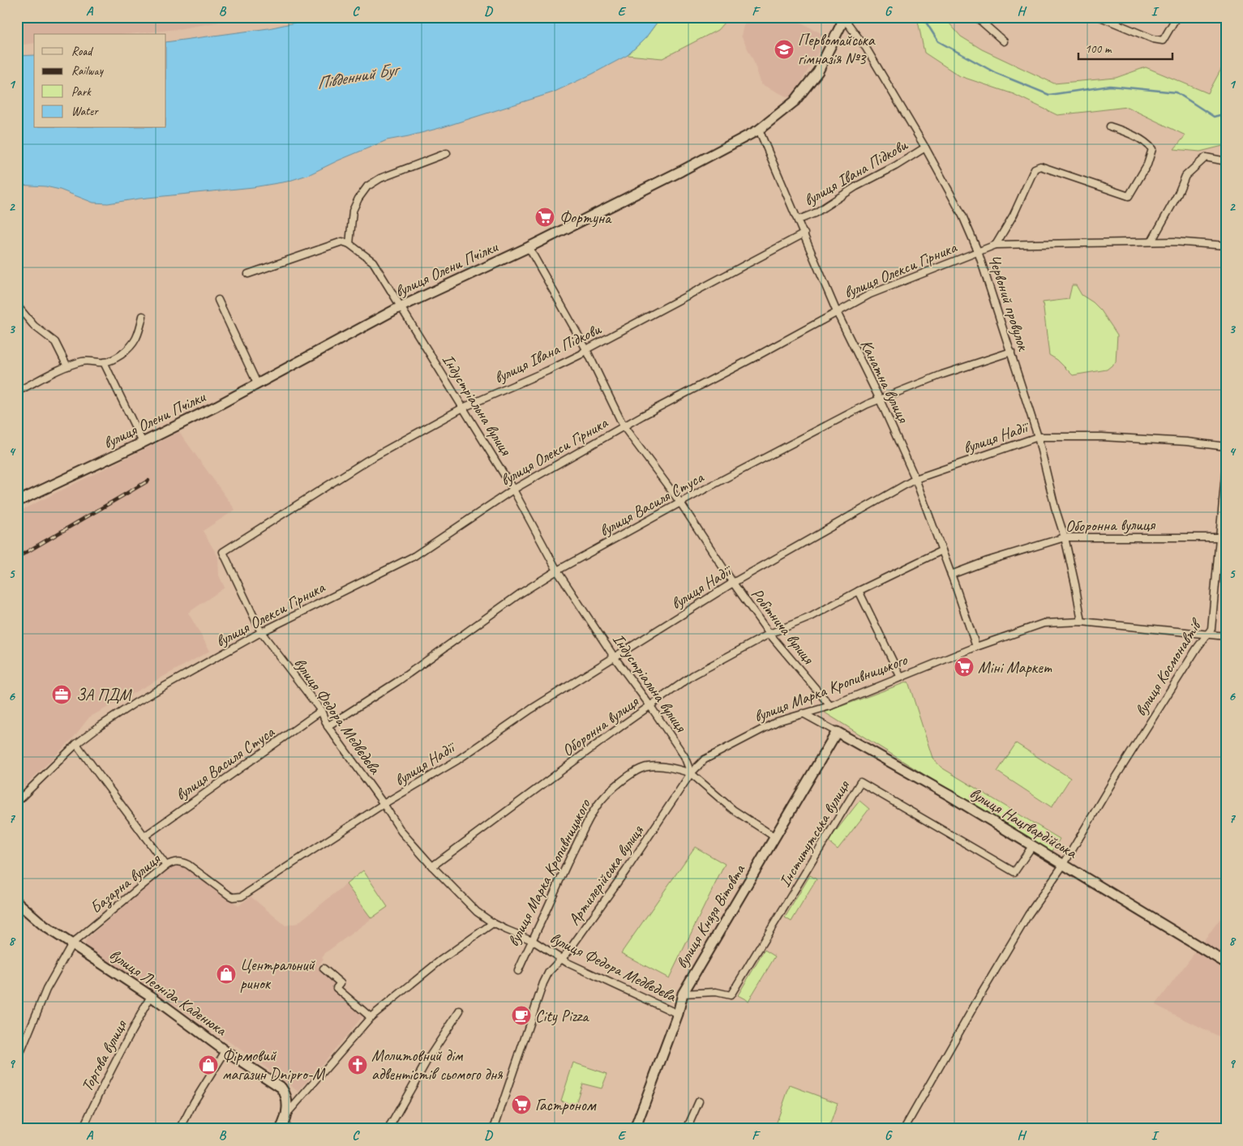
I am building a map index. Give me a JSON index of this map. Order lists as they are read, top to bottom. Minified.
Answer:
{"streets":{"street":["вулиця Івана Підкови","вулиця Олени Пчілки","вулиця Олекси Гірника","Червоний провулок","Канатна вулиця","Індустріальна вулиця","вулиця Надії","вулиця Василя Стуса","Оборонна вулиця","Робітнича вулиця","вулиця Космонавтів","вулиця Марка Кропивницького","вулиця Федора Медвєдєва","вулиця Нацгвардійська","Інститутська вулиця","Артилерійська вулиця","Базарна вулиця","вулиця Князя Вітовта","вулиця Леоніда Каденюка","Торгова вулиця"]},"crossings":[["вулиця Івана Підкови","Червоний провулок"],["вулиця Івана Підкови","Канатна вулиця"],["вулиця Івана Підкови","Індустріальна вулиця"],["вулиця Івана Підкови","Робітнича вулиця"],["вулиця Івана Підкови","вулиця Федора Медвєдєва"],["вулиця Олени Пчілки","Червоний провулок"],["вулиця Олени Пчілки","Канатна вулиця"],["вулиця Олени Пчілки","Індустріальна вулиця"],["вулиця Олени Пчілки","Робітнича вулиця"],["вулиця Олекси Гірника","Червоний провулок"],["вулиця Олекси Гірника","Канатна вулиця"],["вулиця Олекси Гірника","Індустріальна вулиця"],["вулиця Олекси Гірника","Робітнича вулиця"],["вулиця Олекси Гірника","вулиця Федора Медвєдєва"],["Червоний провулок","вулиця Надії"],["Червоний провулок","вулиця Василя Стуса"],["Червоний провулок","Оборонна вулиця"],["Червоний провулок","вулиця Марка Кропивницького"],["Канатна вулиця","вулиця Надії"],["Канатна вулиця","вулиця Василя Стуса"],["Канатна вулиця","Оборонна вулиця"],["Канатна вулиця","вулиця Марка Кропивницького"],["Індустріальна вулиця","вулиця Надії"],["Індустріальна вулиця","вулиця Василя Стуса"],["Індустріальна вулиця","Оборонна вулиця"],["Індустріальна вулиця","вулиця Марка Кропивницького"],["Індустріальна вулиця","Артилерійська вулиця"],["вулиця Надії","Робітнича вулиця"],["вулиця Надії","вулиця Федора Медвєдєва"],["вулиця Надії","Базарна вулиця"],["вулиця Василя Стуса","Робітнича вулиця"],["вулиця Василя Стуса","вулиця Федора Медвєдєва"],["Оборонна вулиця","Робітнича вулиця"],["Оборонна вулиця","вулиця Космонавтів"],["Оборонна вулиця","вулиця Федора Медвєдєва"],["Робітнича вулиця","вулиця Марка Кропивницького"],["вулиця Космонавтів","вулиця Марка Кропивницького"],["вулиця Космонавтів","вулиця Нацгвардійська"],["вулиця Марка Кропивницького","вулиця Федора Медвєдєва"],["вулиця Марка Кропивницького","вулиця Нацгвардійська"],["вулиця Марка Кропивницького","Артилерійська вулиця"],["вулиця Марка Кропивницького","вулиця Леоніда Каденюка"],["вулиця Федора Медвєдєва","Артилерійська вулиця"],["вулиця Федора Медвєдєва","вулиця Князя Вітовта"],["вулиця Нацгвардійська","Інститутська вулиця"],["вулиця Нацгвардійська","вулиця Князя Вітовта"],["Інститутська вулиця","вулиця Князя Вітовта"],["Базарна вулиця","вулиця Леоніда Каденюка"],["вулиця Леоніда Каденюка","Торгова вулиця"]],"water":["Південний Буг"],"places":{"school or university":["Первомайська гімназія №3"],"supermarket":["Фортуна","Міні Маркет","Гастроном"],"office":["ЗА ПДМ"],"shop":["Центральний ринок","Фірмовий магазин Dnipro-M"],"cafe":["City Pizza"],"church":["Молитовний дім адвентістів сьомого дня"]},"legend":["Road","Railway","Park","Water"],"scale_bar":"100 m","grid":{"columns":["A","B","C","D","E","F","G","H","I"],"rows":["1","2","3","4","5","6","7","8","9"]}}
